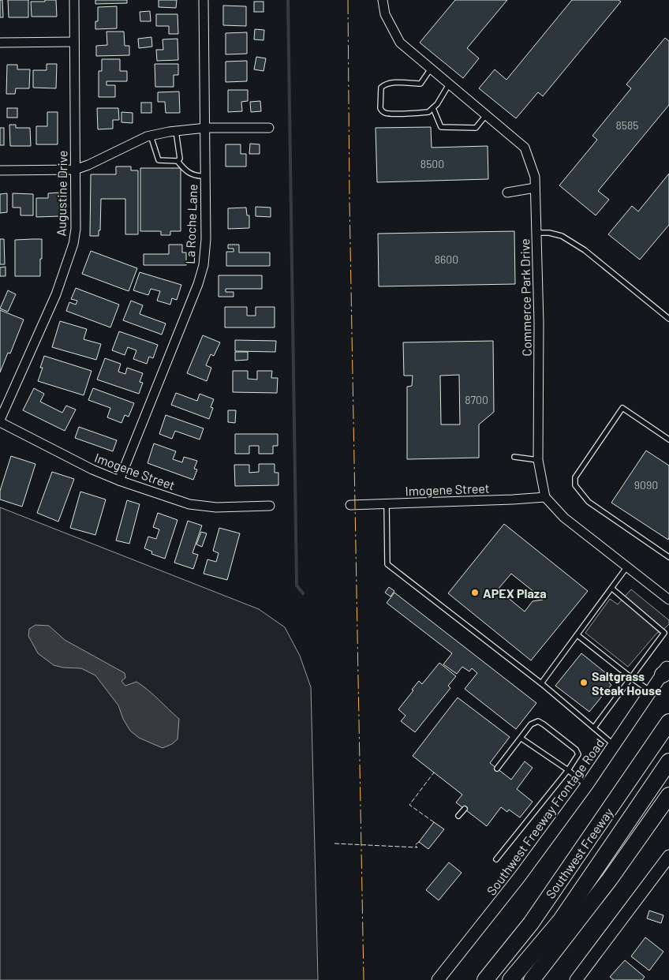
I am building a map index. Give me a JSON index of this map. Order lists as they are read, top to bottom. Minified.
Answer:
{"streets":{"highway":["Southwest Freeway"],"main road":["Southwest Freeway Frontage Road"],"street":["Augustine Drive","La Roche Lane","Commerce Park Drive","Imogene Street"]},"crossings":[["Augustine Drive","Imogene Street"],["La Roche Lane","Imogene Street"],["Commerce Park Drive","Imogene Street"]],"places":["APEX Plaza","Saltgrass Steak House"],"house_numbers":["8585","8500","8600","8700","9090"]}
